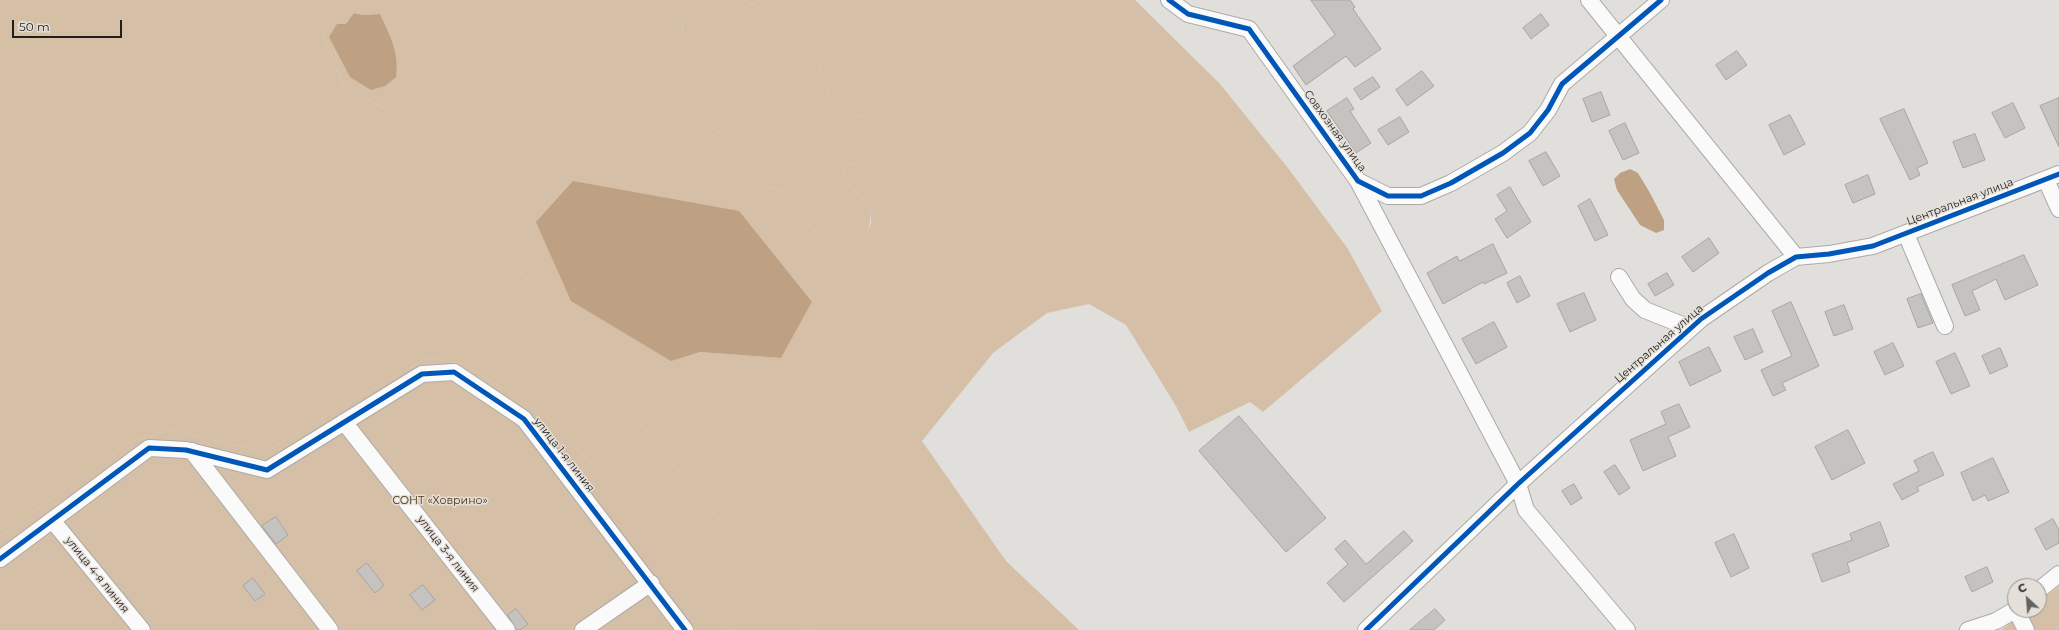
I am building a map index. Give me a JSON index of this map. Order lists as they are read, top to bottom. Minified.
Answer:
{"streets":{"street":["Совхозная улица","Центральная улица","улица 1-я линия","улица 3-я линия","улица 4-я линия"]},"crossings":[["улица 1-я линия","улица 3-я линия"],["улица 1-я линия","улица 4-я линия"]],"parks":["СОНТ «Ховрино»"],"scale_bar":"50 m","north":"top left"}
